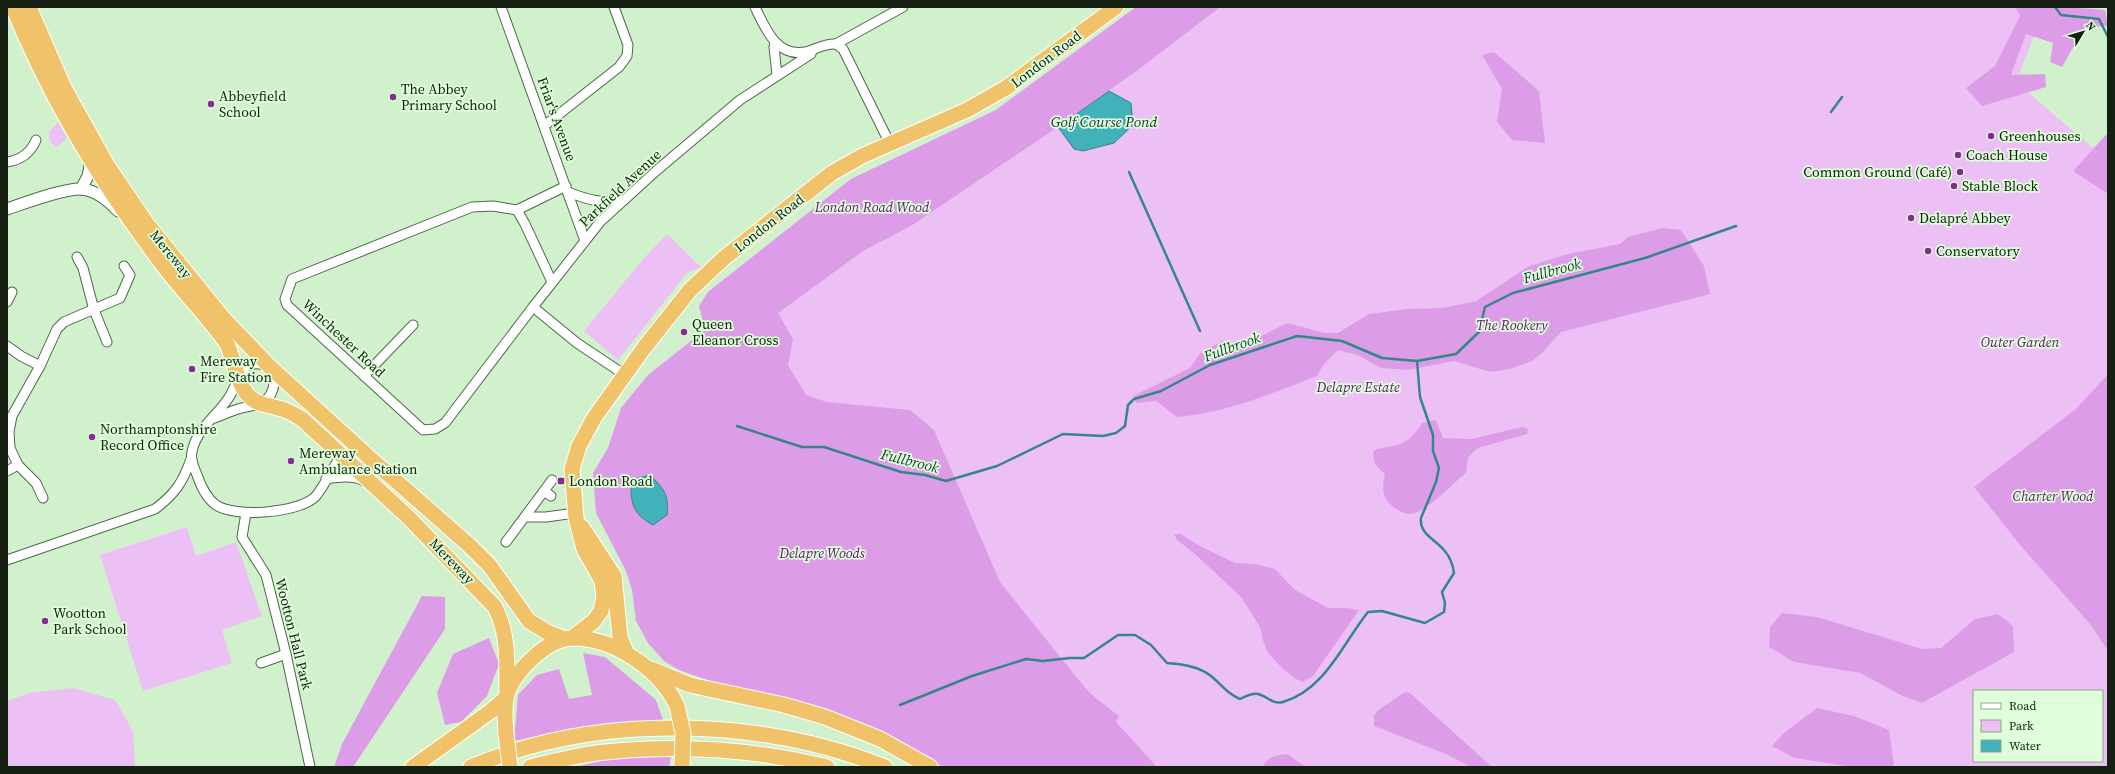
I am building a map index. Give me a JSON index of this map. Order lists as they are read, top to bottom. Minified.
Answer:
{"streets":{"highway":["London Road","Mereway"],"street":["Friar's Avenue","Parkfield Avenue","Winchester Road","Wootton Hall Park"]},"crossings":[["London Road","Mereway"],["Friar's Avenue","Parkfield Avenue"],["Parkfield Avenue","Winchester Road"],["Mereway","Wootton Hall Park"]],"water":["Golf Course Pond","Fullbrook"],"parks":["London Road Wood","The Rookery","Outer Garden","Delapre Estate","Charter Wood","Delapre Woods"],"places":{"other":["The Abbey Primary School","Abbeyfield School","Greenhouses","Coach House","Common Ground (Café)","Stable Block","Delapré Abbey","Conservatory","Queen Eleanor Cross","Mereway Fire Station","Northamptonshire Record Office","Mereway Ambulance Station","Wootton Park School"],"transit":["London Road"]},"legend":["Road","Park","Water"],"north":"top right"}
